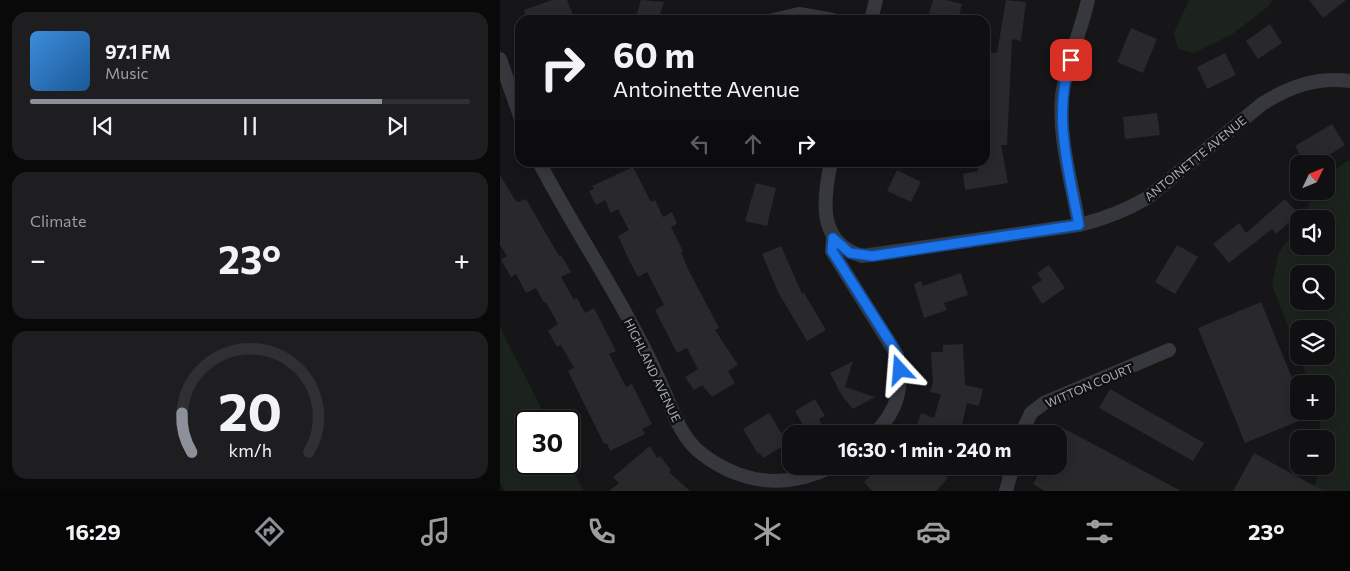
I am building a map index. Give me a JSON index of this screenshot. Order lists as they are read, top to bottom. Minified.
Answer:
{"streets":{"street":["ANTOINETTE AVENUE","HIGHLAND AVENUE","WITTON COURT"]},"north":"top right","page":{"turn":["60 m","Antoinette Avenue"],"song":["97.1 FM","Music"],"map_buttons":["+","−"],"tile":"Climate","heat":["−","23°","+"],"limit":"30","trip":"16:30 · 1 min · 240 m","tabs":["16:29","23°"],"gauge":["20","km/h"]}}
